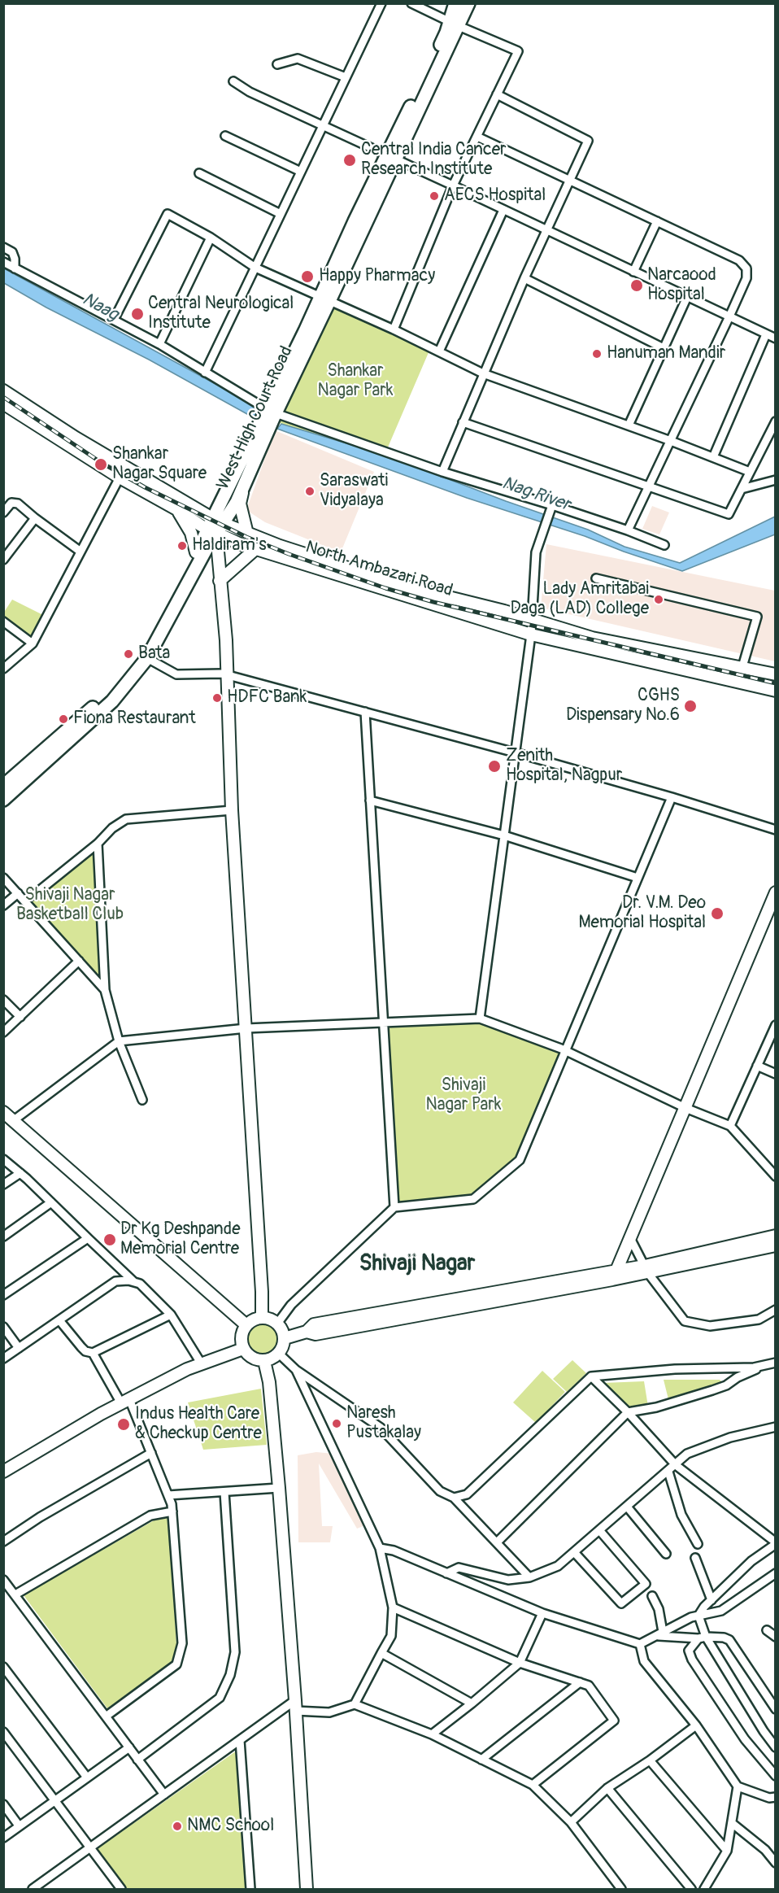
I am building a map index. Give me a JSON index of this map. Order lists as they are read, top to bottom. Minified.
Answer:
{"streets":{"main road":["West High Court Road"],"street":["North Ambazari Road"]},"crossings":[["West High Court Road","North Ambazari Road"]],"districts":["Shivaji Nagar"],"water":["Naag","Nag River"],"parks":["Shankar Nagar Park","Shivaji Nagar Basketball Club","Shivaji Nagar Park"],"places":["Central India Cancer Research Institute","AECS Hospital","Happy Pharmacy","Narcaood Hospital","Central Neurological Institute","Hanuman Mandir","Shankar Nagar Square","Saraswati Vidyalaya","Haldiram's","Lady Amritabai Daga (LAD) College","Bata","HDFC Bank","CGHS Dispensary No.6","Fiona Restaurant","Zenith Hospital, Nagpur","Dr. V.M. Deo Memorial Hospital","Dr Kg Deshpande Memorial Centre","Naresh Pustakalay","Indus Health Care & Checkup Centre","NMC School"]}
